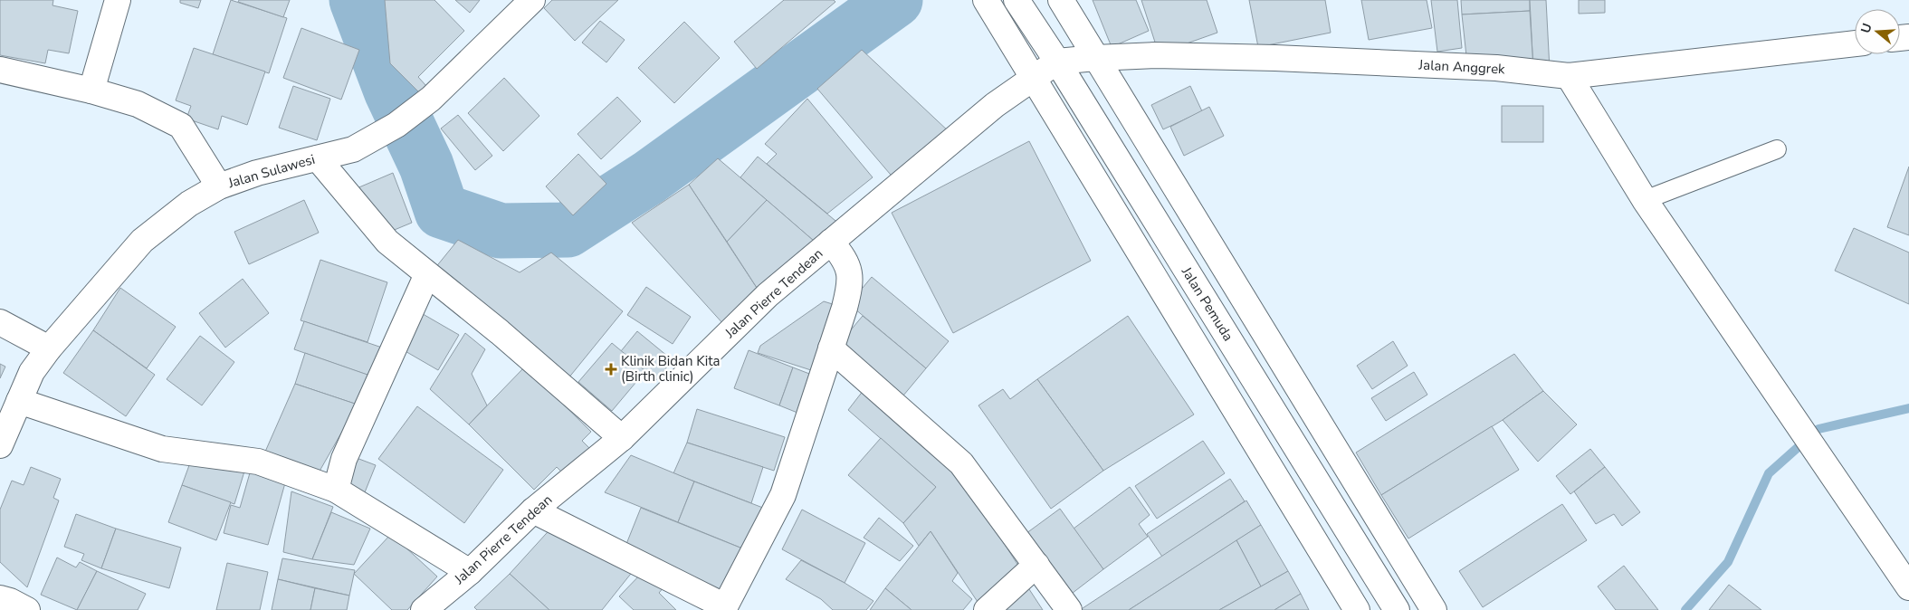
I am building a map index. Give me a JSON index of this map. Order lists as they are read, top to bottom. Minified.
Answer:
{"streets":{"street":["Jalan Anggrek","Jalan Sulawesi","Jalan Pierre Tendean","Jalan Pemuda"]},"crossings":[["Jalan Anggrek","Jalan Pierre Tendean"],["Jalan Anggrek","Jalan Pemuda"],["Jalan Pierre Tendean","Jalan Pemuda"]],"places":{"health":["Klinik Bidan Kita (Birth clinic)"]},"north":"left"}
